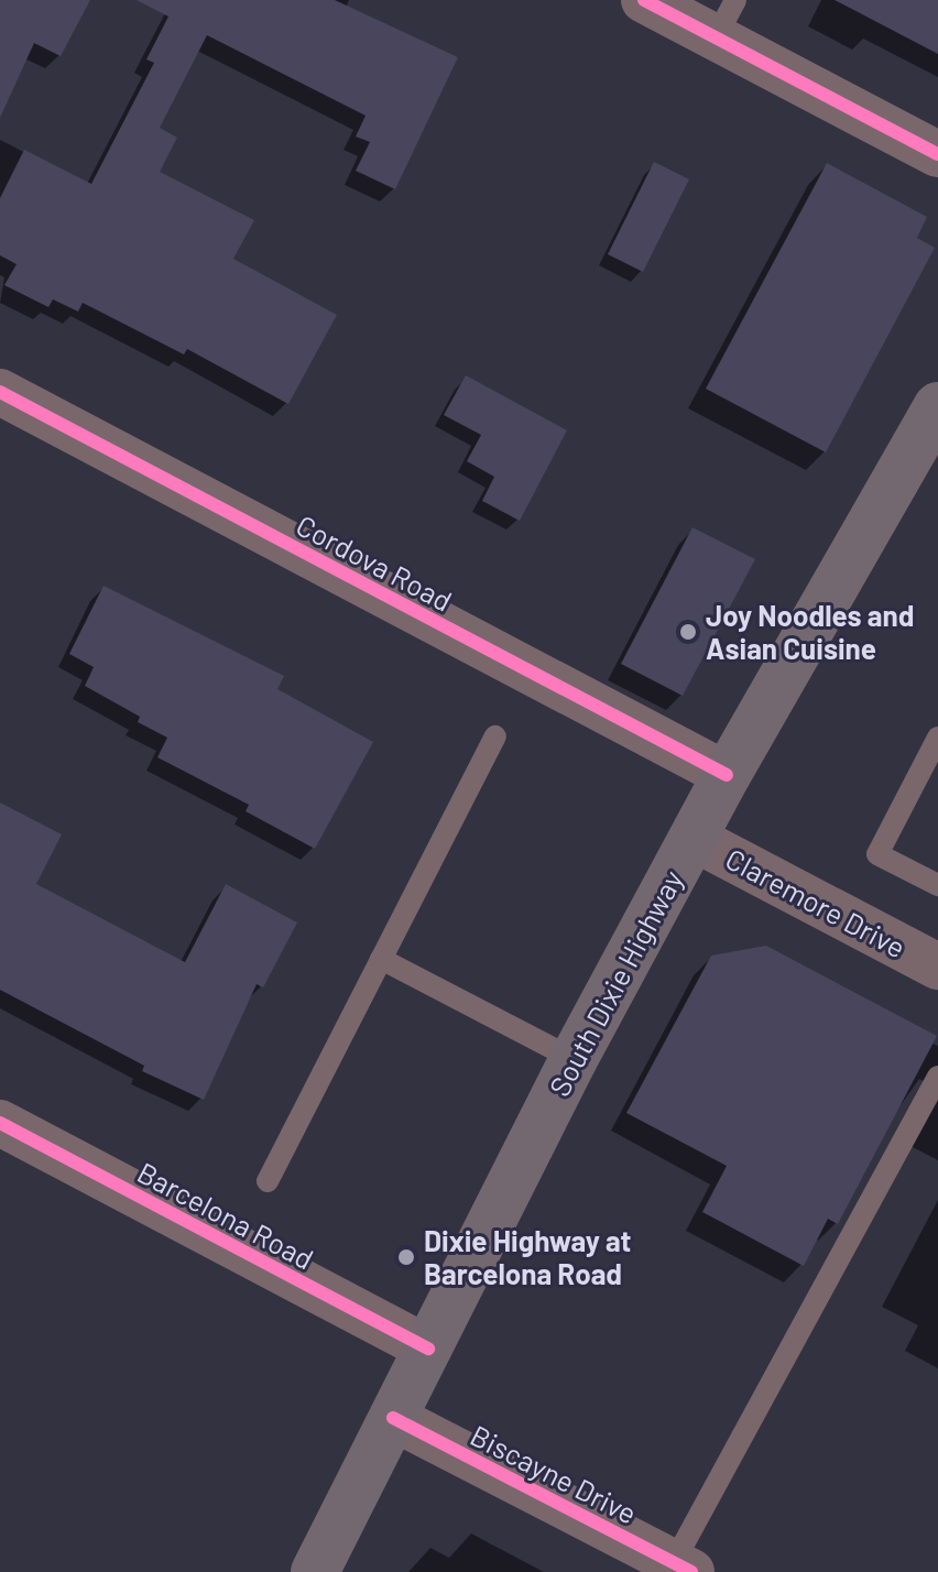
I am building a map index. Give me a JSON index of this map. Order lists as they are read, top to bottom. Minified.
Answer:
{"streets":{"main road":["South Dixie Highway"],"street":["Cordova Road","Claremore Drive","Barcelona Road","Biscayne Drive"]},"crossings":[["Cordova Road","South Dixie Highway"],["Claremore Drive","South Dixie Highway"],["South Dixie Highway","Barcelona Road"],["South Dixie Highway","Biscayne Drive"]],"places":["Joy Noodles and Asian Cuisine","Dixie Highway at Barcelona Road"]}
